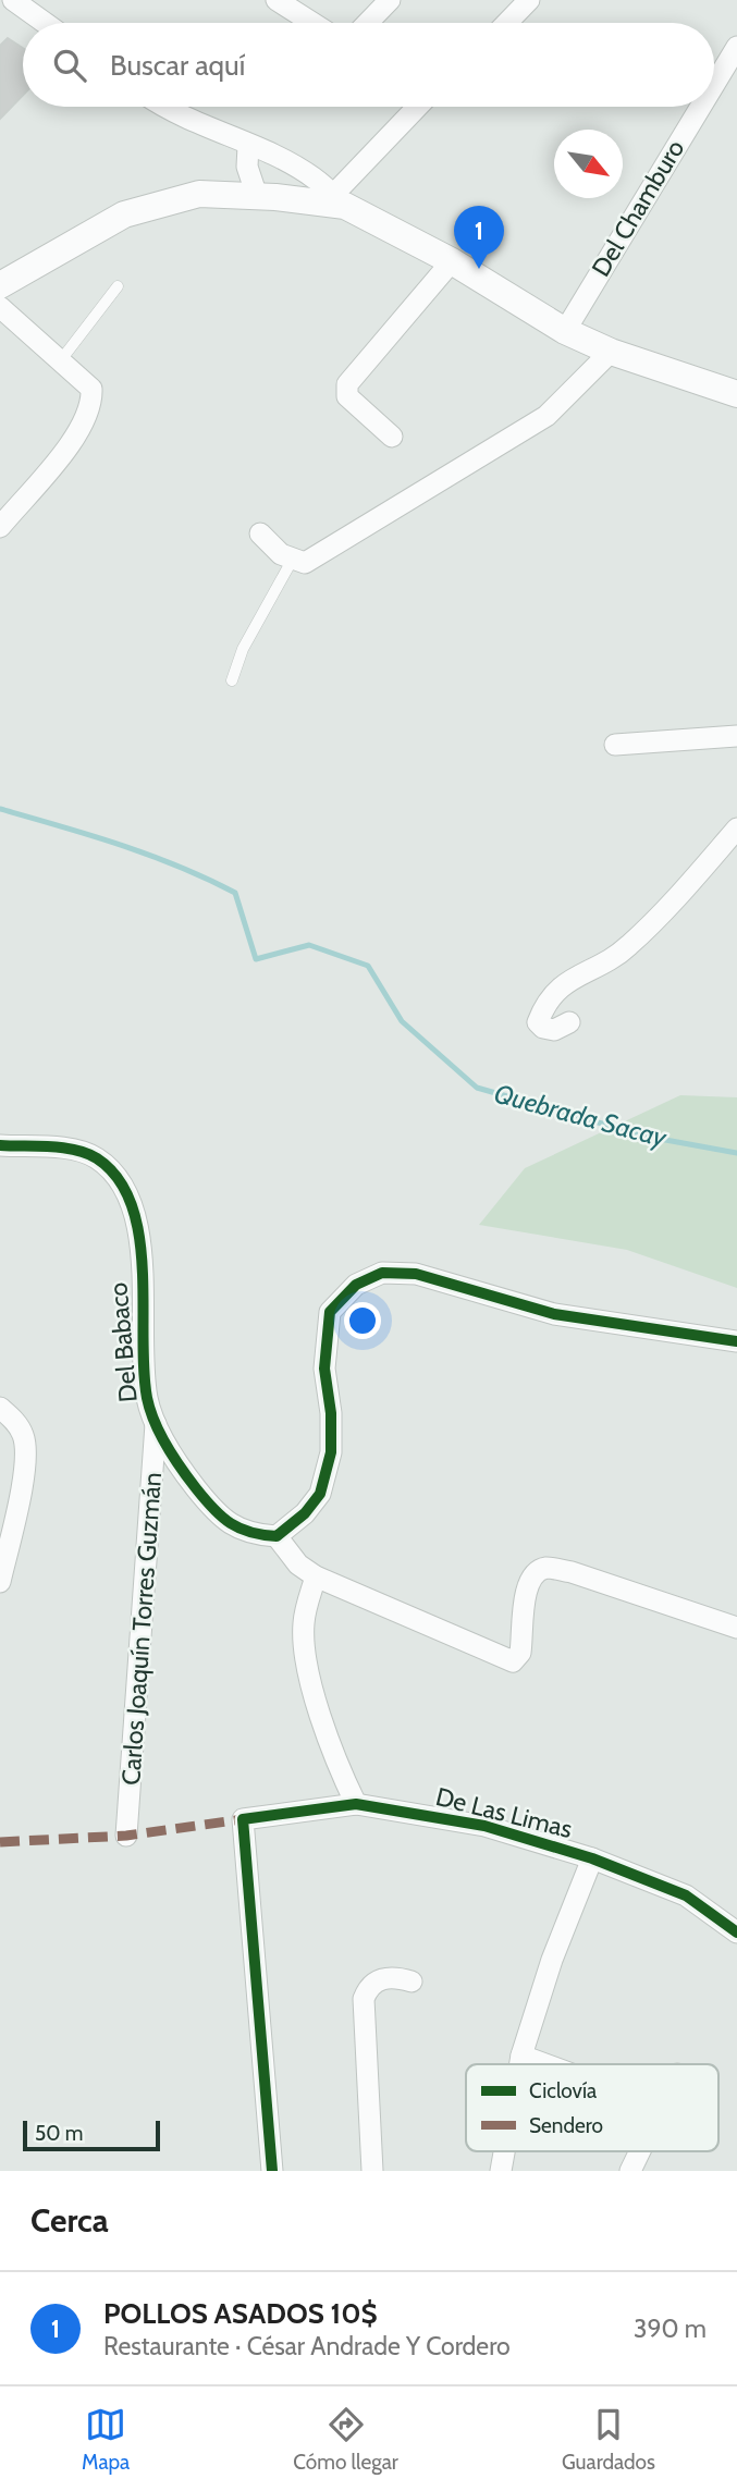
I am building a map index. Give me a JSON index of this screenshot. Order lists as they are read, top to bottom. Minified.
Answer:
{"streets":{"street":["Del Chamburo","Del Babaco","Carlos Joaquín Torres Guzmán","De Las Limas"]},"crossings":[["Del Babaco","Carlos Joaquín Torres Guzmán"]],"water":["Quebrada Sacay"],"legend":["Ciclovía","Sendero"],"scale_bar":"50 m","north":"bottom right","page":{"search":"Buscar aquí","pins":"1","scale":"50 m","heading":"Cerca","list":[{"mark":"1","name":"POLLOS ASADOS 10$","note":"Restaurante · César Andrade Y Cordero","value":"390 m"}],"nav":["Mapa","Cómo llegar","Guardados"]}}
